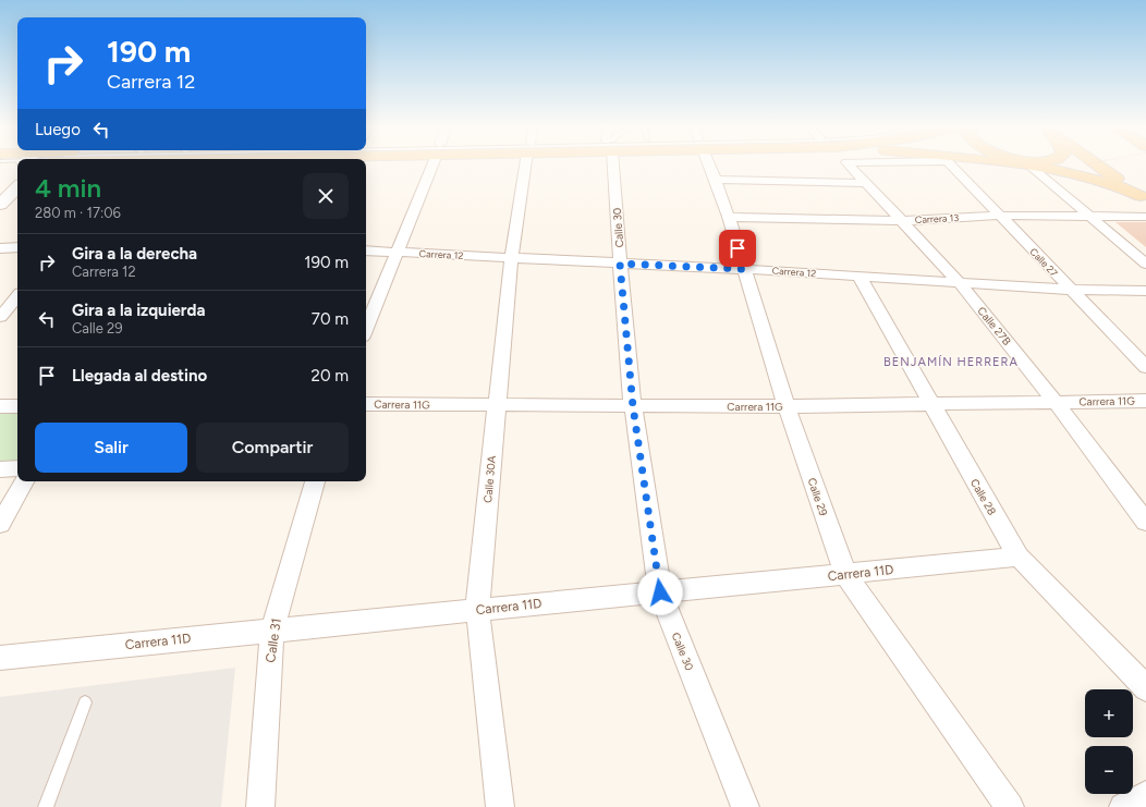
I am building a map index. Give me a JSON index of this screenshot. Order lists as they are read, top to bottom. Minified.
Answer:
{"streets":{"street":["Carrera 13","Calle 30","Carrera 12","Calle 27","Calle 27B","Carrera 11G","Calle 30A","Calle 29","Calle 28","Carrera 11D","Calle 31"]},"crossings":[["Carrera 13","Calle 27"],["Carrera 13","Calle 27B"],["Carrera 13","Calle 29"],["Calle 30","Carrera 12"],["Calle 30","Carrera 11G"],["Calle 30","Carrera 11D"],["Carrera 12","Calle 27"],["Carrera 12","Calle 27B"],["Carrera 12","Calle 30A"],["Carrera 12","Calle 29"],["Carrera 12","Calle 28"],["Calle 27B","Carrera 11G"],["Carrera 11G","Calle 30A"],["Carrera 11G","Calle 29"],["Carrera 11G","Calle 28"],["Calle 30A","Carrera 11D"],["Calle 29","Carrera 11D"],["Calle 28","Carrera 11D"],["Carrera 11D","Calle 31"]],"districts":["BENJAMÍN HERRERA"],"page":{"turn":["190 m","Carrera 12"],"then":"Luego","heading":["4 min","280 m · 17:06"],"list":[{"name":"Gira a la derecha","note":"Carrera 12","value":"190 m"},{"name":"Gira a la izquierda","note":"Calle 29","value":"70 m"},{"name":"Llegada al destino","value":"20 m"}],"buttons":["Salir","Compartir"],"map_buttons":["+","−"]}}
